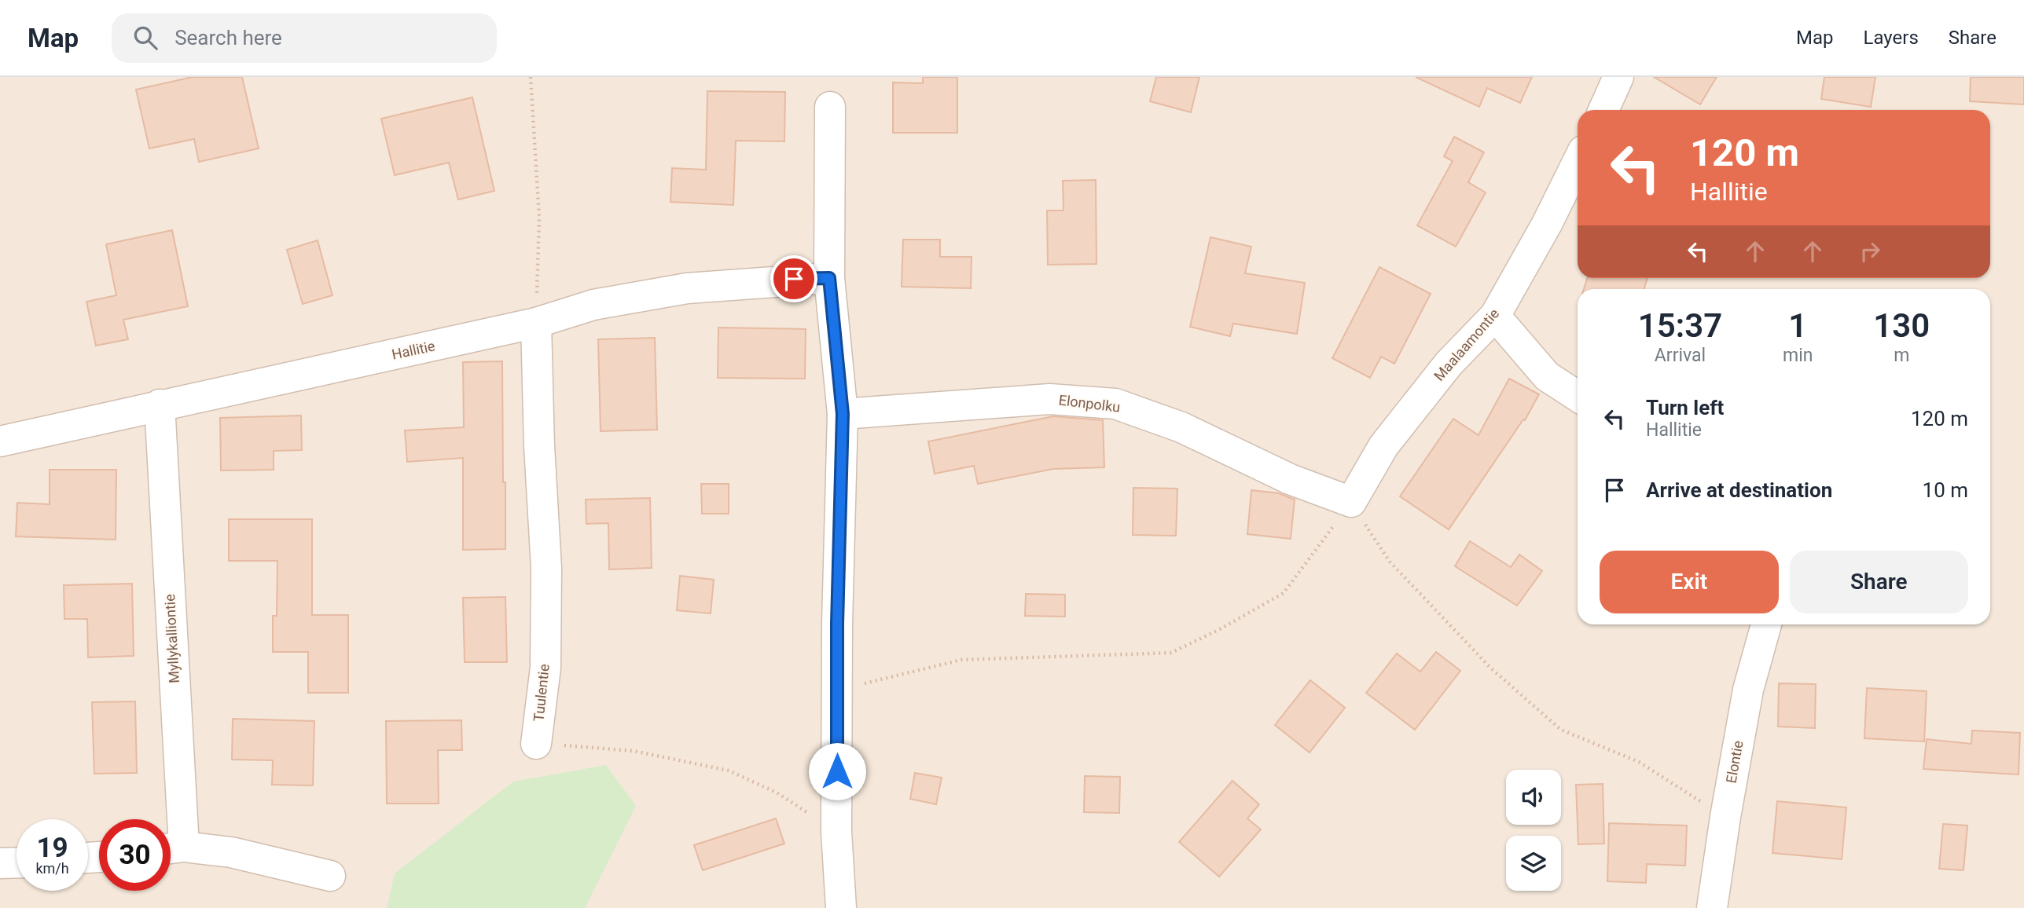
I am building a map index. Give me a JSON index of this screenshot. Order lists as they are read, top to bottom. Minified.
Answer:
{"streets":{"street":["Maalaamontie","Hallitie","Elonpolku","Myllykalliontie","Tuulentie","Elontie"]},"crossings":[["Maalaamontie","Elonpolku"],["Hallitie","Myllykalliontie"],["Hallitie","Tuulentie"]],"page":{"header":"Map","search":"Search here","nav":["Map","Layers","Share"],"turn":["120 m","Hallitie"],"eta":["15:37","Arrival","1","min","130","m"],"list":[{"name":"Turn left","note":"Hallitie","value":"120 m"},{"name":"Arrive at destination","value":"10 m"}],"buttons":["Exit","Share"],"speed":"19 km/h","limit":"30"}}
